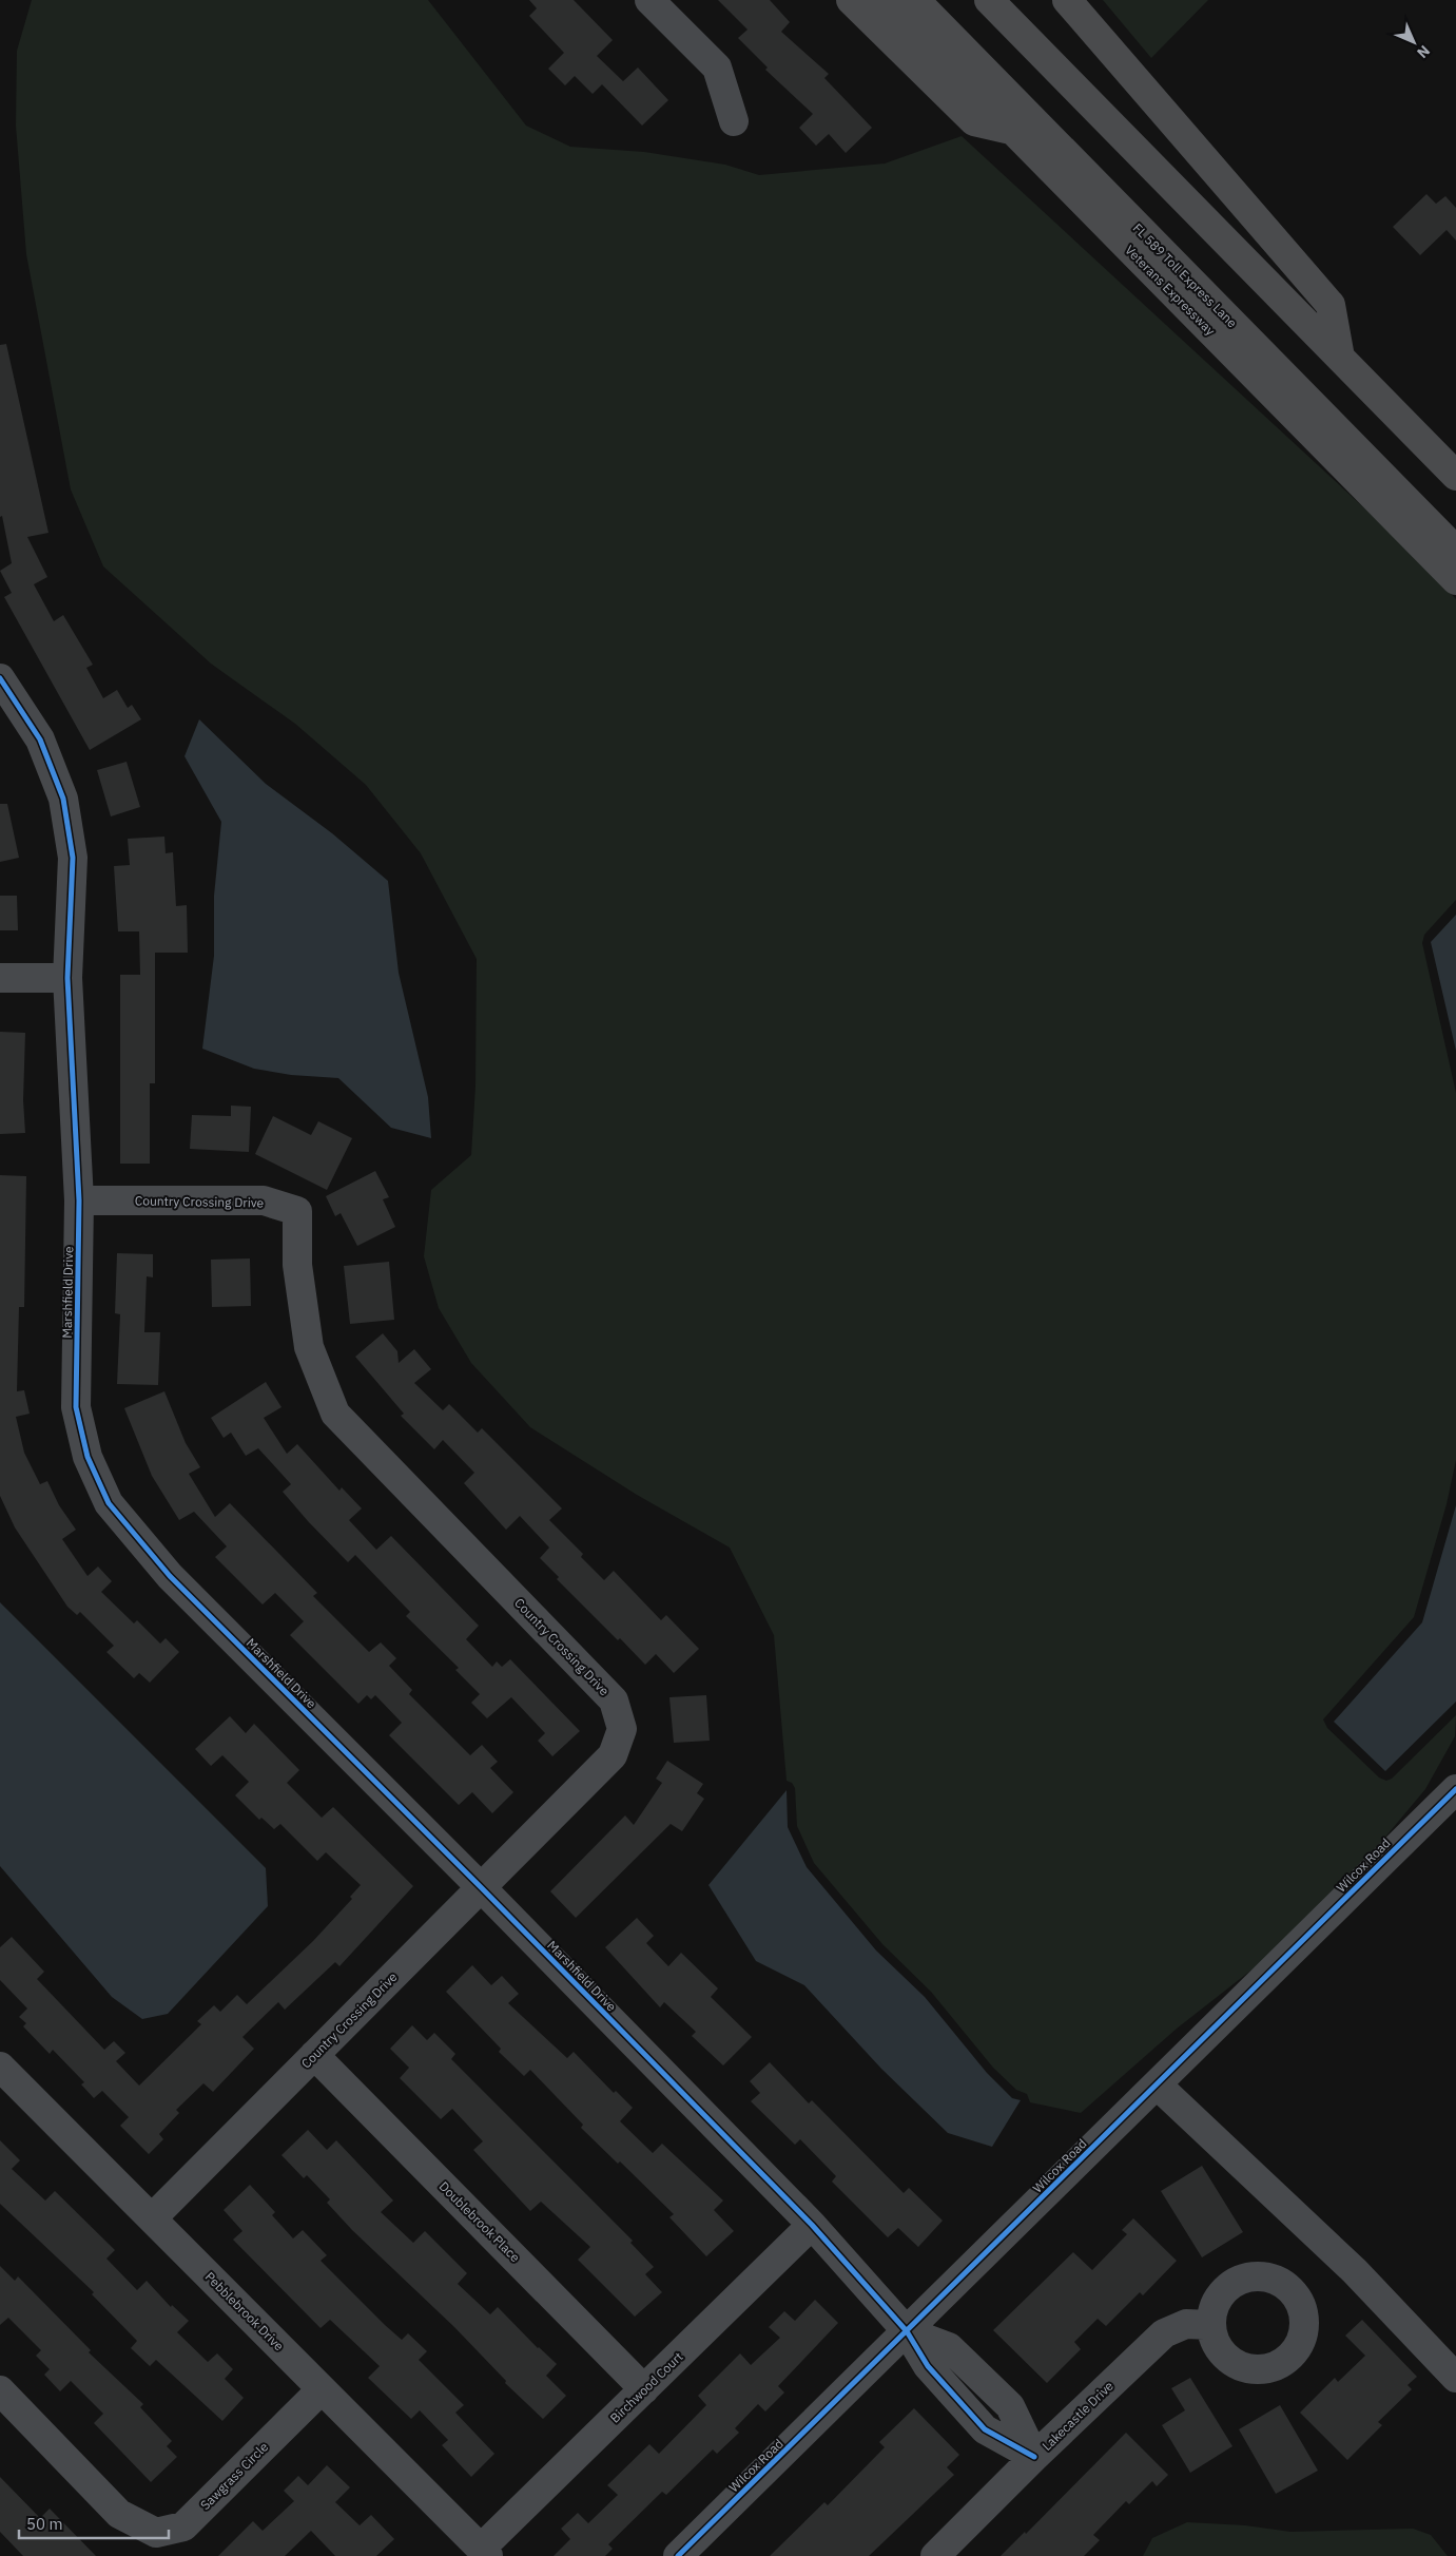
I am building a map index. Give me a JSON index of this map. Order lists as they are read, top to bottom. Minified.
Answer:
{"streets":{"highway":["FL 589 Toll Express Lane","Veterans Expressway"],"street":["Country Crossing Drive","Marshfield Drive","Wilcox Road","Doublebrook Place","Pebblebrook Drive","Birchwood Court","Lakecastle Drive","Sawgrass Circle"]},"crossings":[["Country Crossing Drive","Marshfield Drive"],["Country Crossing Drive","Doublebrook Place"],["Country Crossing Drive","Pebblebrook Drive"],["Marshfield Drive","Wilcox Road"],["Marshfield Drive","Birchwood Court"],["Marshfield Drive","Lakecastle Drive"],["Doublebrook Place","Birchwood Court"],["Pebblebrook Drive","Birchwood Court"],["Pebblebrook Drive","Sawgrass Circle"]],"scale_bar":"50 m","north":"bottom right"}
